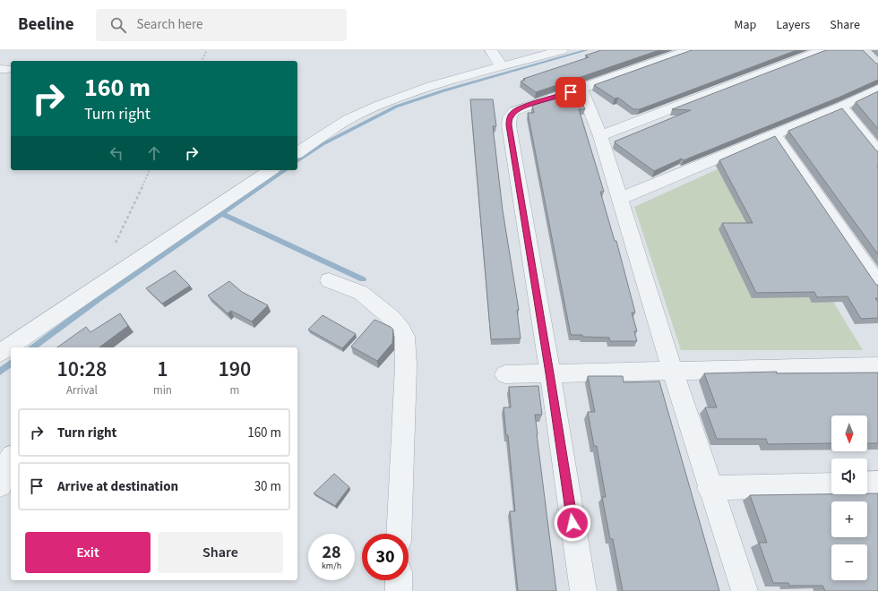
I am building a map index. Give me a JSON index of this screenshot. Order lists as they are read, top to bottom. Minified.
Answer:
{"north":"bottom","page":{"header":"Beeline","search":"Search here","nav":["Map","Layers","Share"],"turn":["160 m","Turn right"],"eta":["10:28","Arrival","1","min","190","m"],"list":[{"name":"Turn right","value":"160 m"},{"name":"Arrive at destination","value":"30 m"}],"map_buttons":["+","−"],"buttons":["Exit","Share"],"speed":"28 km/h","limit":"30"}}
